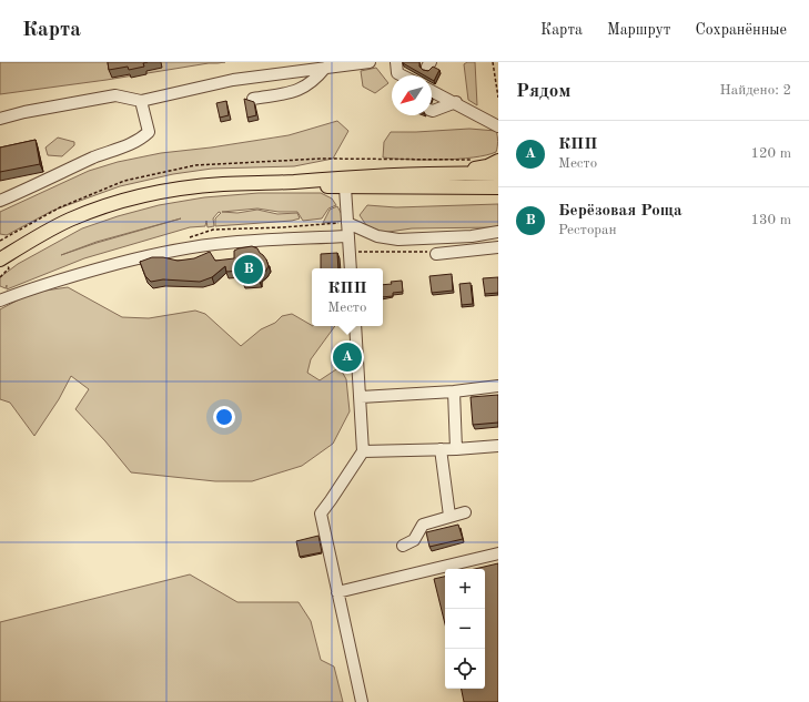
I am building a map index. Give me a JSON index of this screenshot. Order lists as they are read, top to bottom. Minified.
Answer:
{"north":"bottom left","page":{"header":"Карта","nav":["Карта","Маршрут","Сохранённые"],"heading":["Рядом","Найдено: 2"],"list":[{"mark":"A","name":"КПП","note":"Место","value":"120 m"},{"mark":"B","name":"Берёзовая Роща","note":"Ресторан","value":"130 m"}],"pins":["B","A"],"popup":["КПП","Место"],"map_buttons":["+","−"]}}
